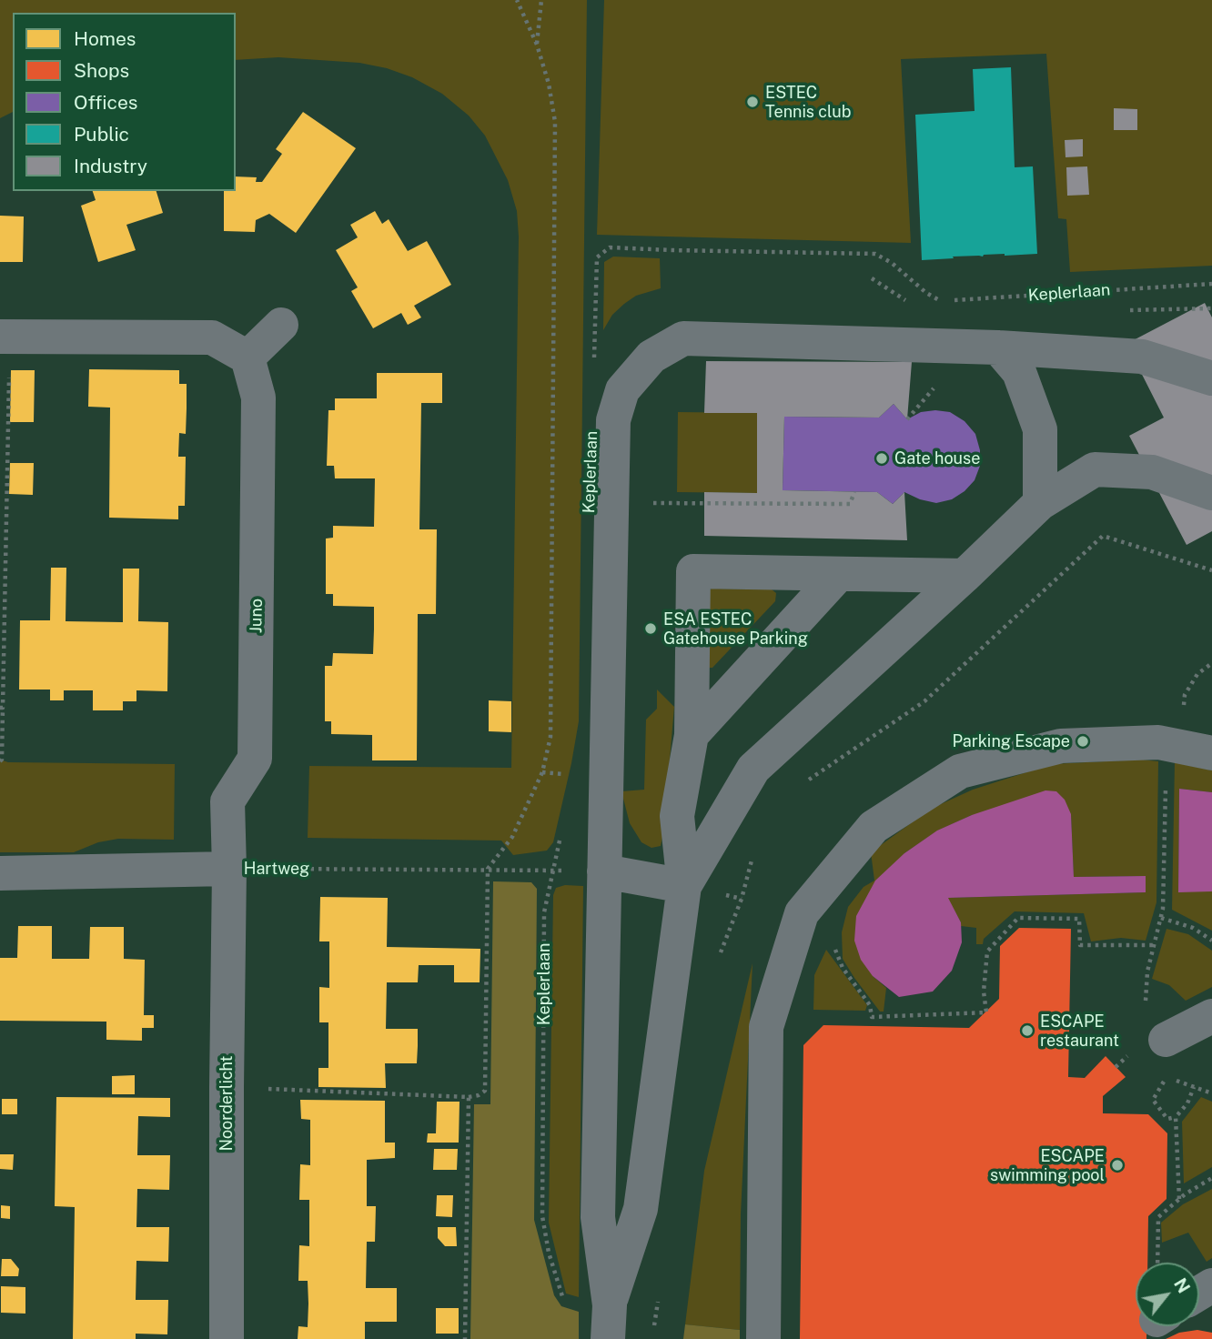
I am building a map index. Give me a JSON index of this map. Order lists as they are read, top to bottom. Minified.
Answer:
{"streets":{"street":["Keplerlaan","Juno","Hartweg","Noorderlicht"]},"crossings":[["Keplerlaan","Hartweg"],["Juno","Hartweg"],["Juno","Noorderlicht"],["Hartweg","Noorderlicht"]],"places":["ESTEC Tennis club","Gate house","ESA ESTEC Gatehouse Parking","Parking Escape","ESCAPE restaurant","ESCAPE swimming pool"],"legend":["Homes","Shops","Offices","Public","Industry"],"north":"top right"}
